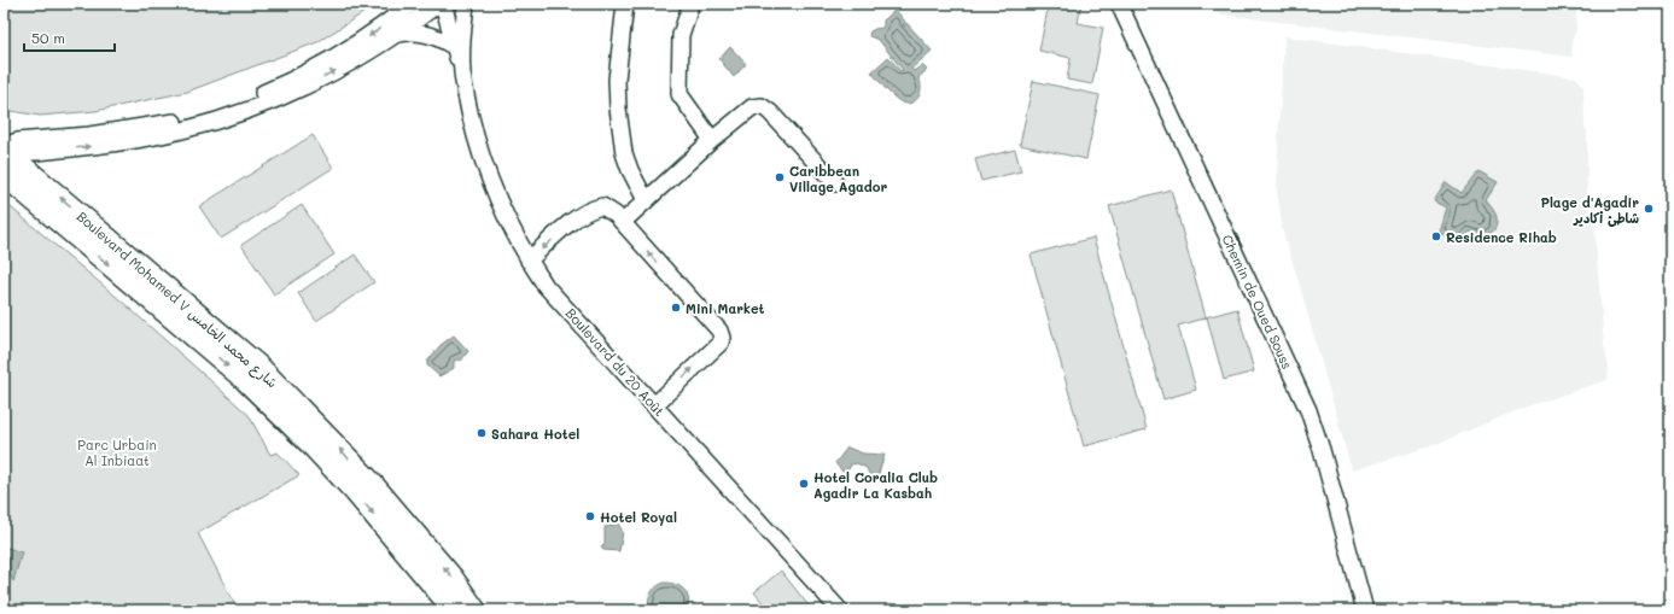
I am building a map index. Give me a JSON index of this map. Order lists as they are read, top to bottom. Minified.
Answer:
{"streets":{"main road":["Boulevard Mohamed V شارع محمد الخامس"],"street":["Chemin de Oued Souss","Boulevard du 20 Août"]},"parks":["Parc Urbain Al Inbiaat"],"places":["Caribbean Village Agador","Plage d'Agadir شاطئ أكادير","Residence Rihab","Mini Market","Sahara Hotel","Hotel Coralia Club Agadir La Kasbah","Hotel Royal"],"scale_bar":"50 m"}
